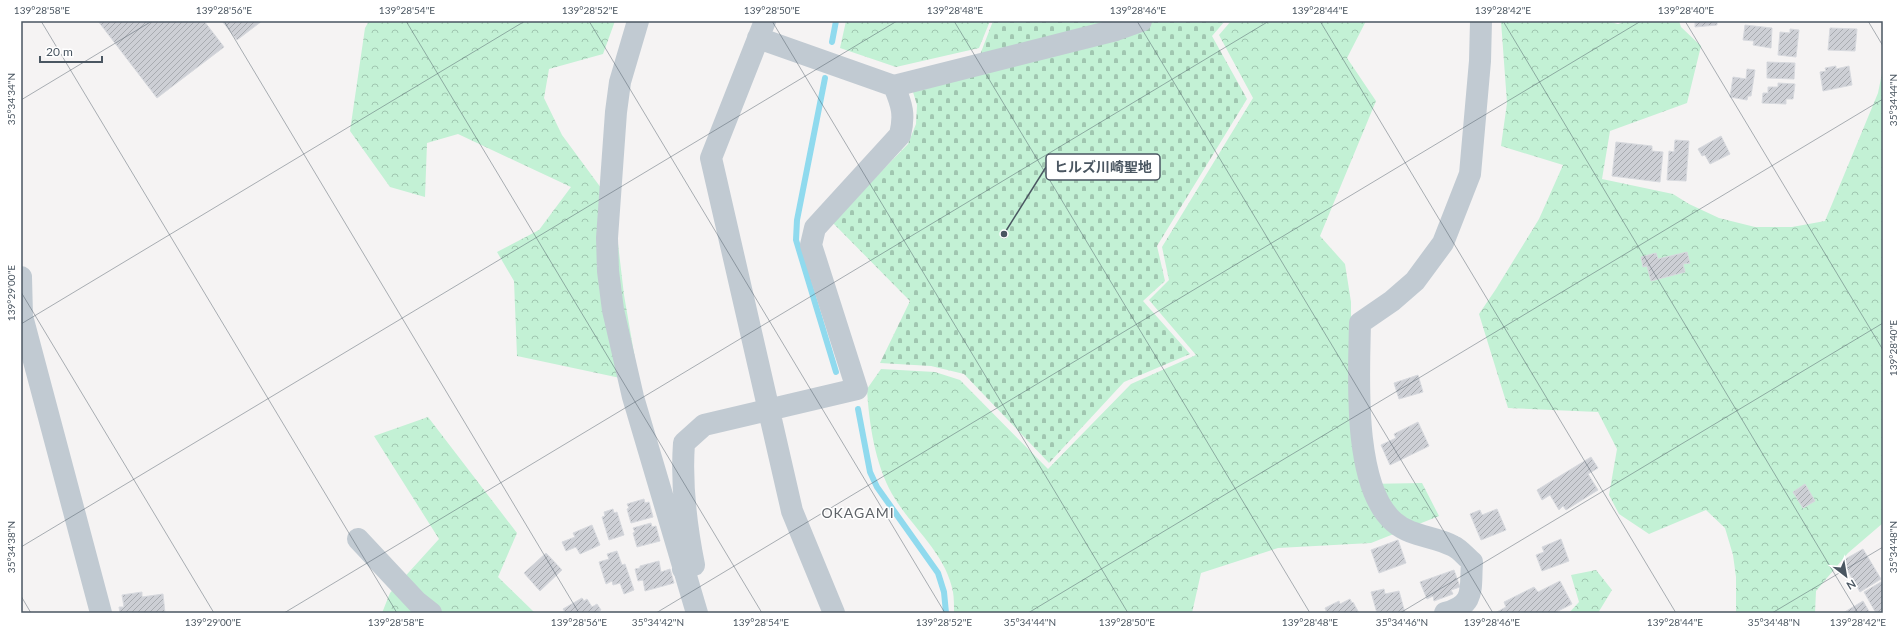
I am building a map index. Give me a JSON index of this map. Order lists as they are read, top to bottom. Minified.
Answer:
{"districts":["OKAGAMI"],"places":["ヒルズ川崎聖地"],"scale_bar":"20 m","north":"bottom right","coordinates":["139°28'58\"E","139°28'56\"E","139°28'54\"E","139°28'52\"E","139°28'50\"E","139°28'48\"E","139°28'46\"E","139°28'44\"E","139°28'42\"E","139°28'40\"E","35°34'34\"N","35°34'44\"N","139°29'00\"E","35°34'38\"N","35°34'48\"N","35°34'42\"N","35°34'46\"N"]}
